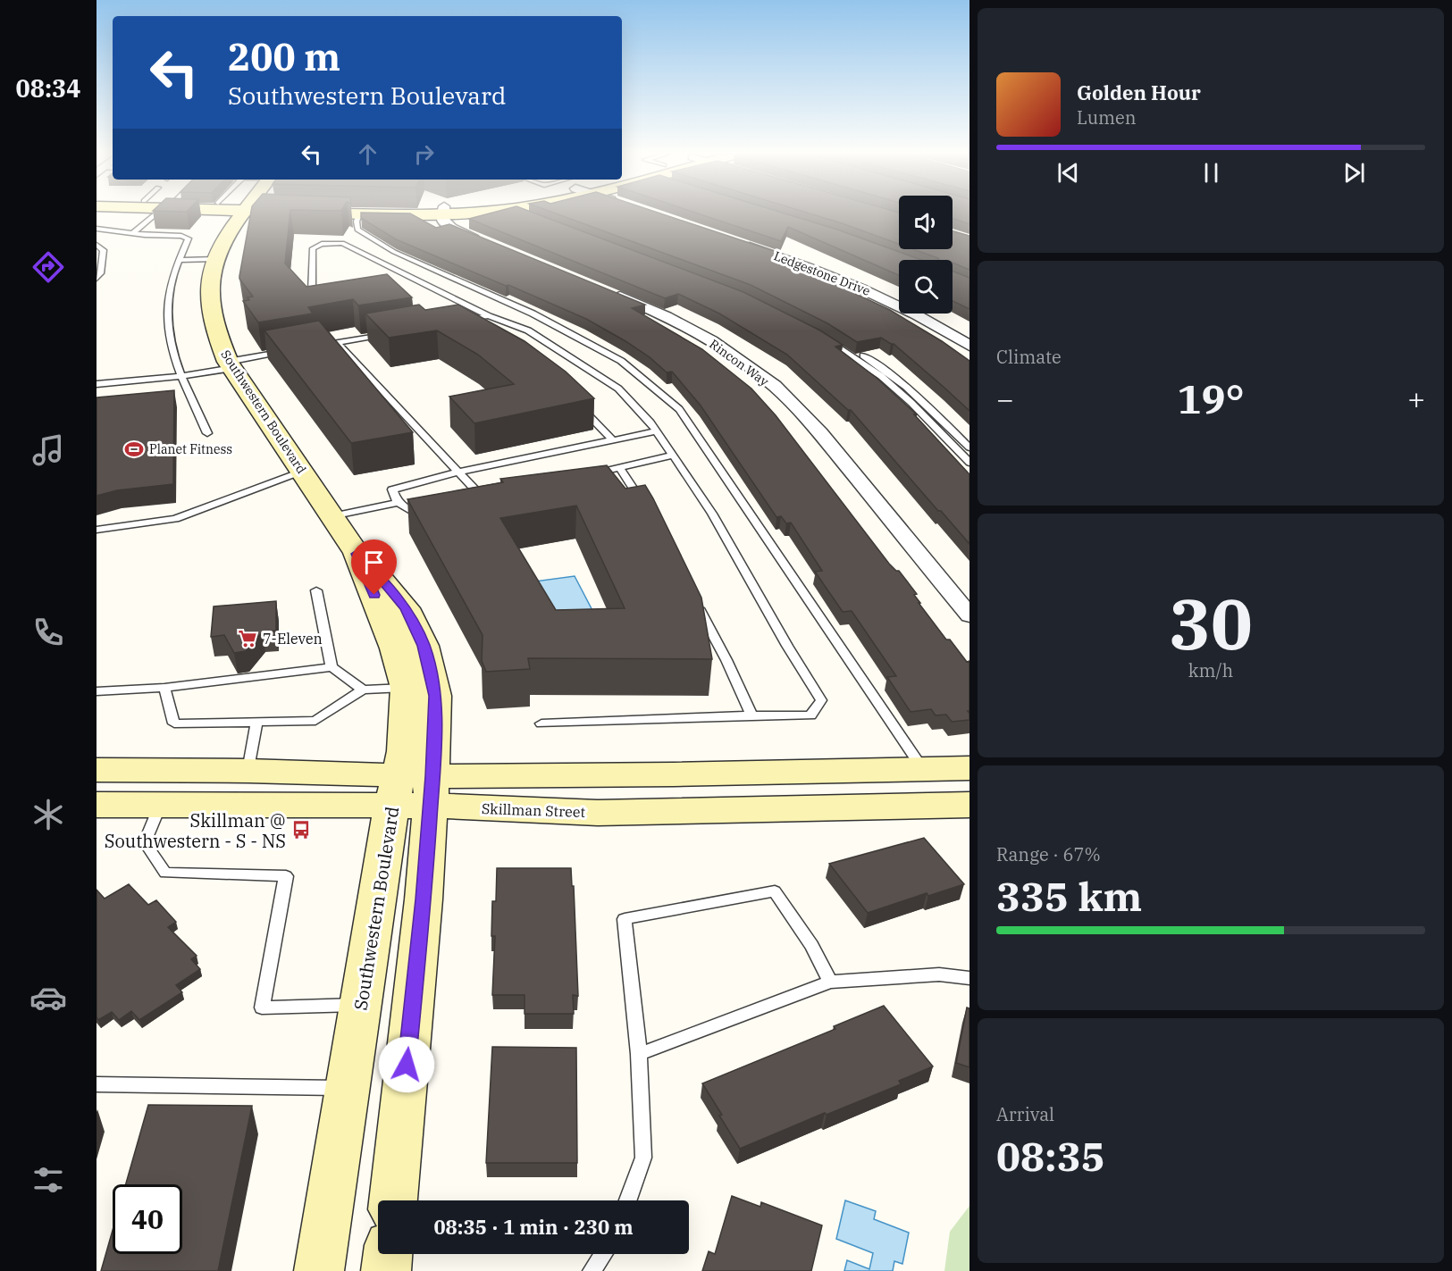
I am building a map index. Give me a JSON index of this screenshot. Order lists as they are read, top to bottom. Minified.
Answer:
{"streets":{"main road":["Southwestern Boulevard","Skillman Street"],"street":["Ledgestone Drive","Rincon Way"]},"crossings":[["Southwestern Boulevard","Skillman Street"]],"places":{"sports":["Planet Fitness"],"supermarket":["7-Eleven"],"bus stop":["Skillman @ Southwestern - S - NS"]},"page":{"tabs":"08:34","turn":["200 m","Southwestern Boulevard"],"song":["Golden Hour","Lumen"],"tile":["Climate",["30","km/h"],["Range · 67%","335 km"],["Arrival","08:35"]],"heat":["−","19°","+"],"limit":"40","trip":"08:35 · 1 min · 230 m"}}
